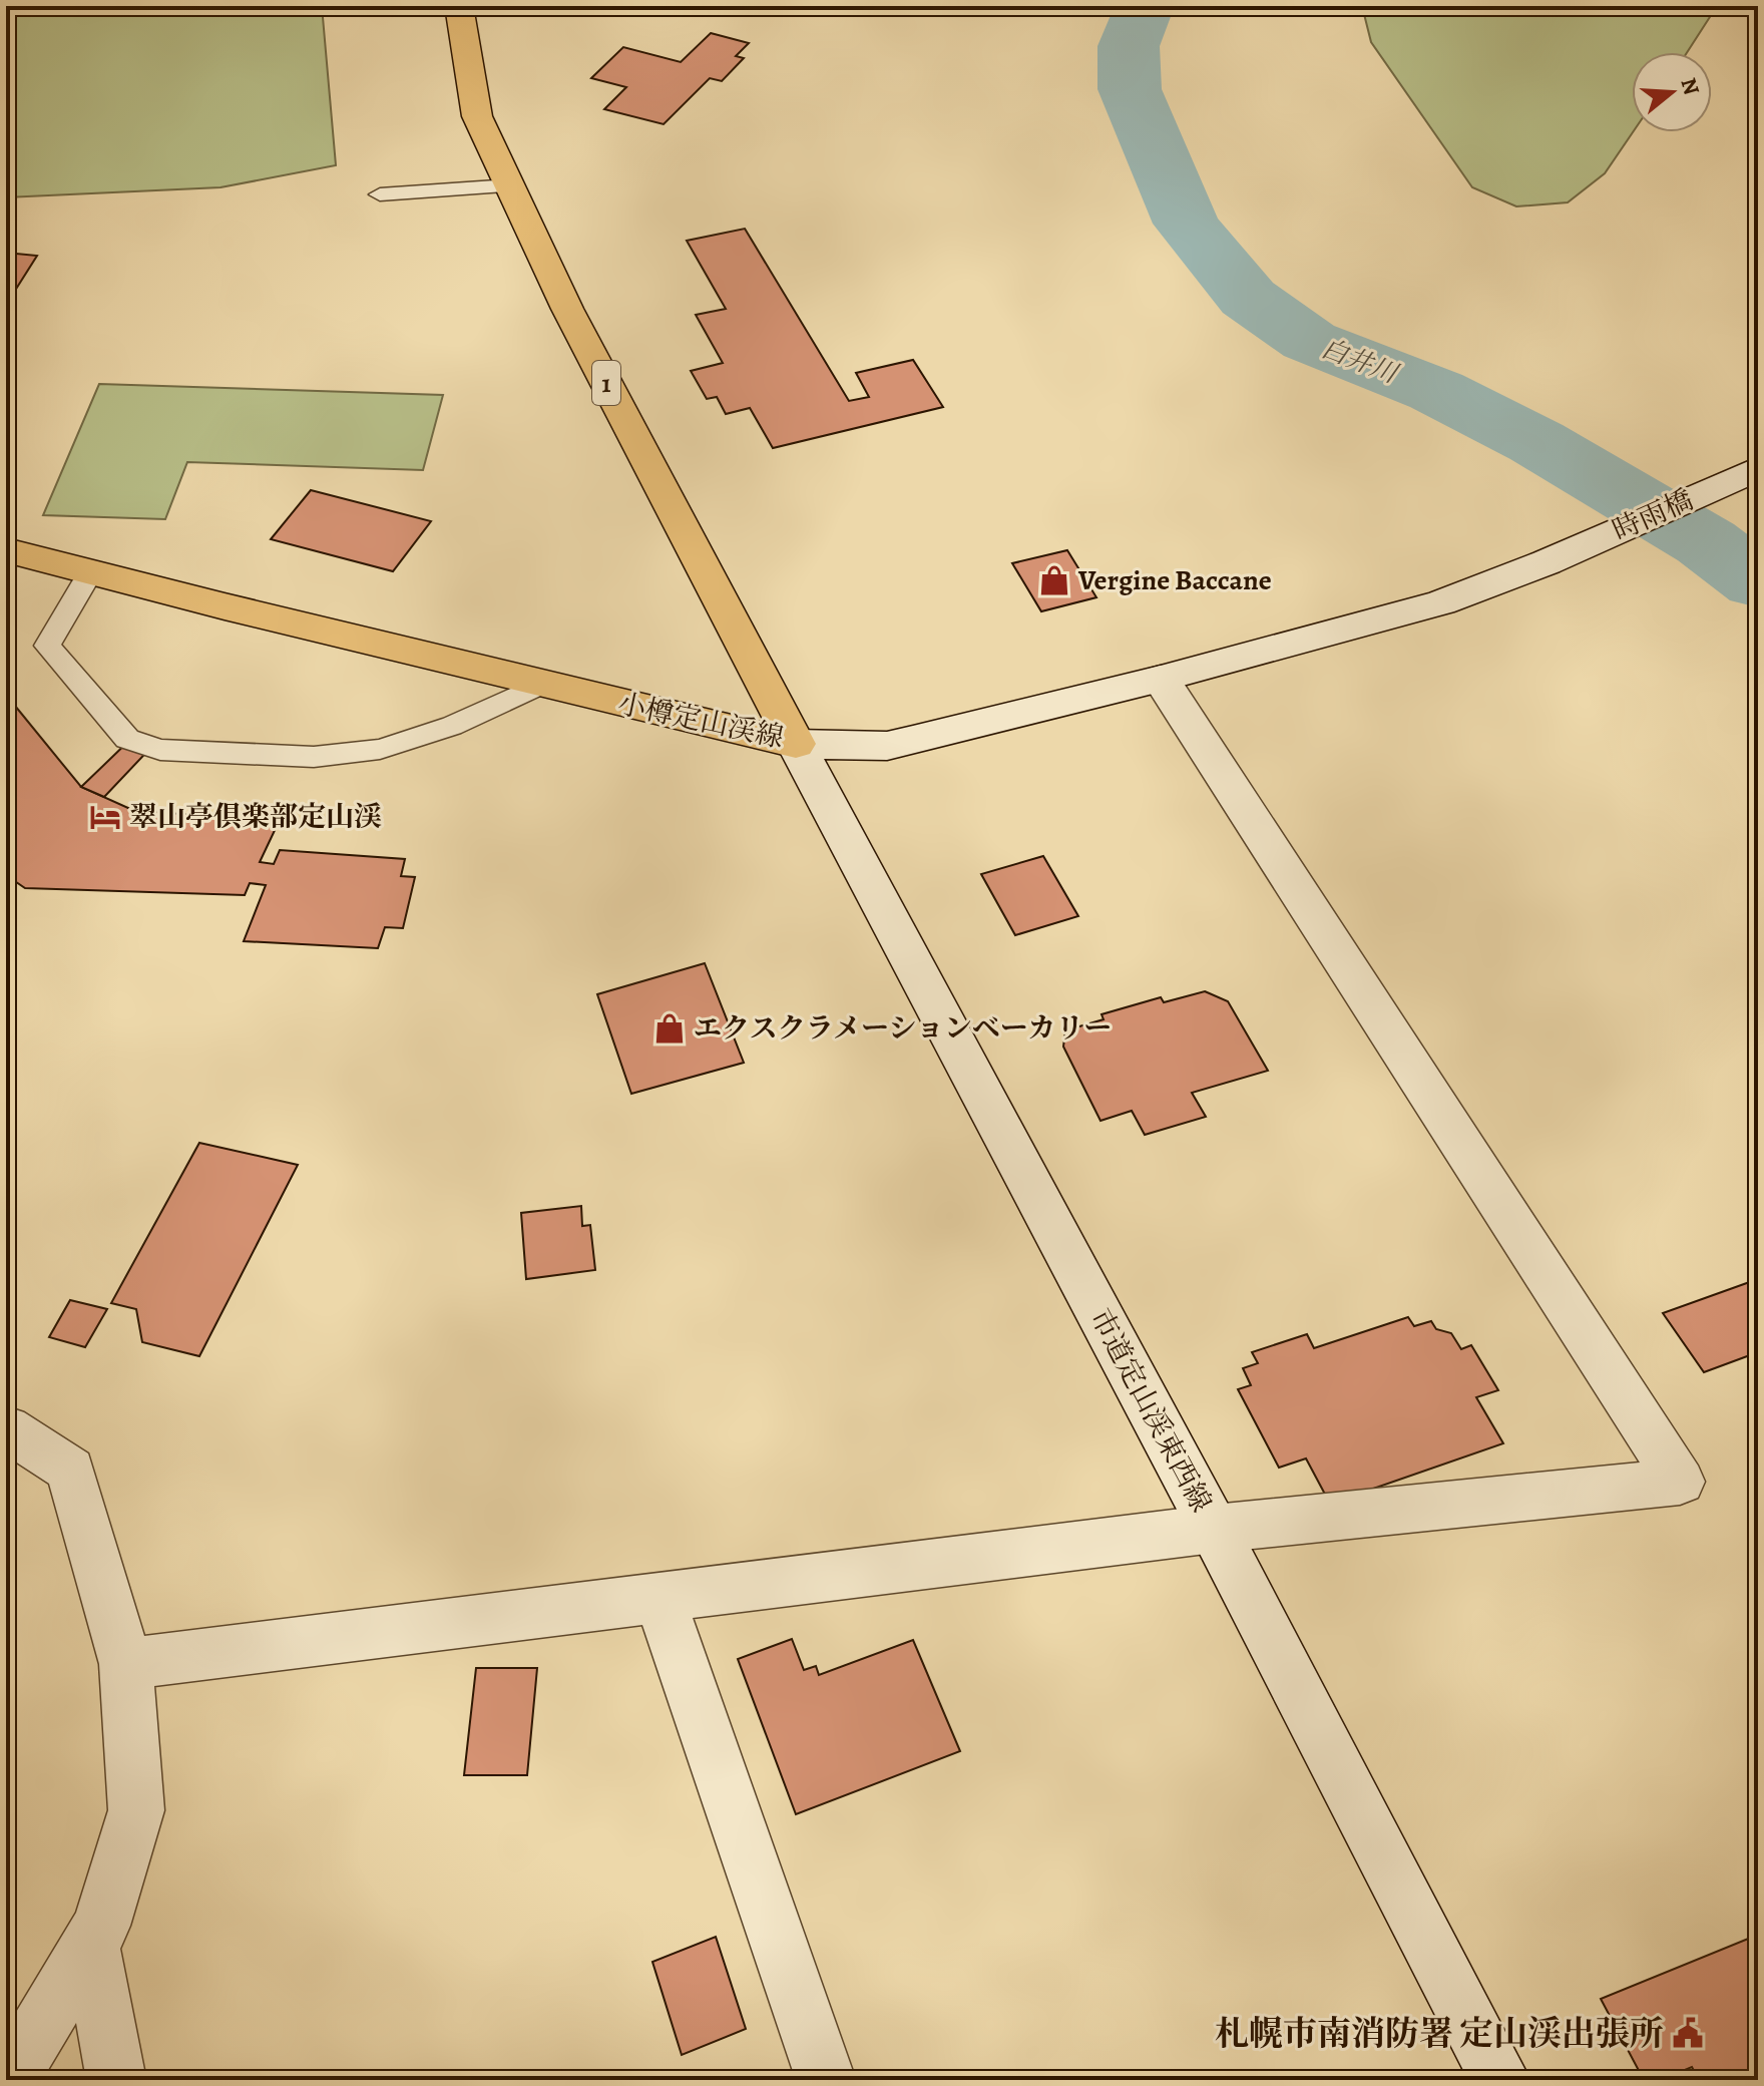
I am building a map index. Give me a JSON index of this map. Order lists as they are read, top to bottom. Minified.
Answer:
{"streets":{"main road":["1","小樽定山渓線"],"street":["時雨橋","市道定山渓東西線"]},"crossings":[["時雨橋","小樽定山渓線"],["時雨橋","市道定山渓東西線"],["小樽定山渓線","市道定山渓東西線"]],"water":["白井川"],"places":{"shop":["Vergine Baccane","エクスクラメーションベーカリー"],"hotel":["翠山亭倶楽部定山渓"],"public building":["札幌市南消防署 定山渓出張所"]},"north":"right"}
